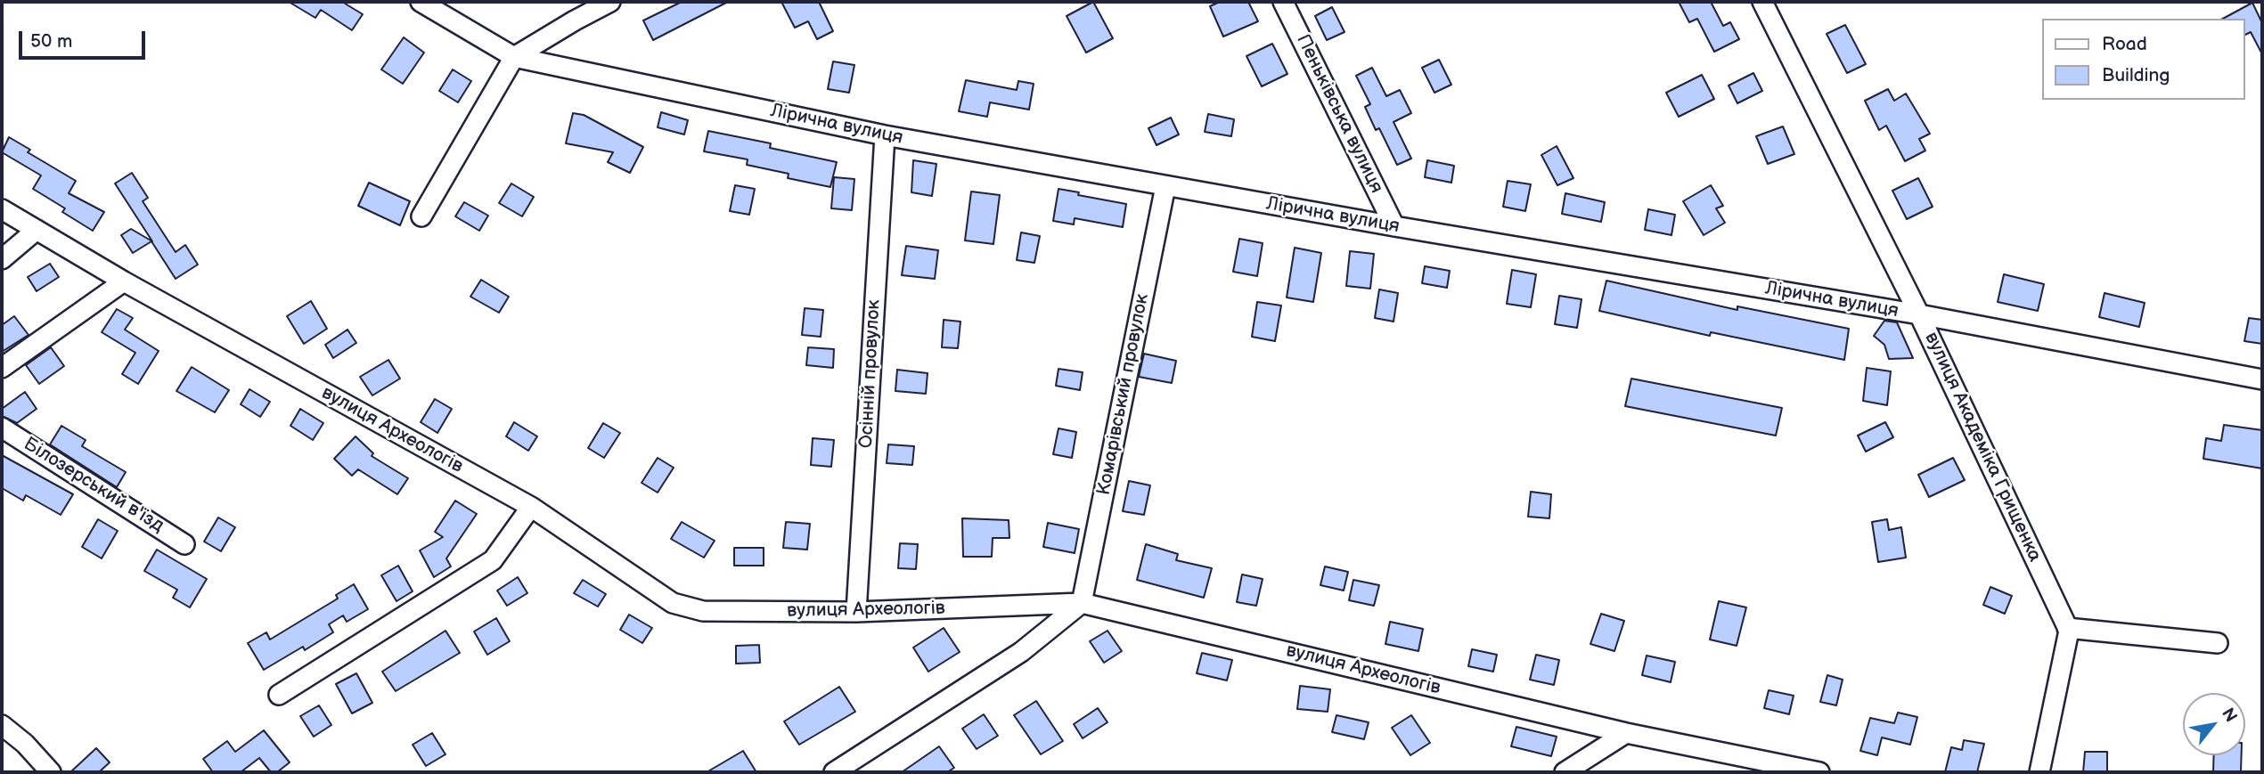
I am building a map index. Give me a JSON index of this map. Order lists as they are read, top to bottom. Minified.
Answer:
{"streets":{"street":["Пеньківська вулиця","Лірична вулиця","Осінній провулок","Комарівський провулок","вулиця Археологів","вулиця Академіка Грищенка","Білозерський в'їзд"]},"crossings":[["Пеньківська вулиця","Лірична вулиця"],["Лірична вулиця","Осінній провулок"],["Лірична вулиця","Комарівський провулок"],["Лірична вулиця","вулиця Академіка Грищенка"],["Осінній провулок","вулиця Археологів"],["Комарівський провулок","вулиця Археологів"]],"legend":["Road","Building"],"scale_bar":"50 m","north":"top right"}
